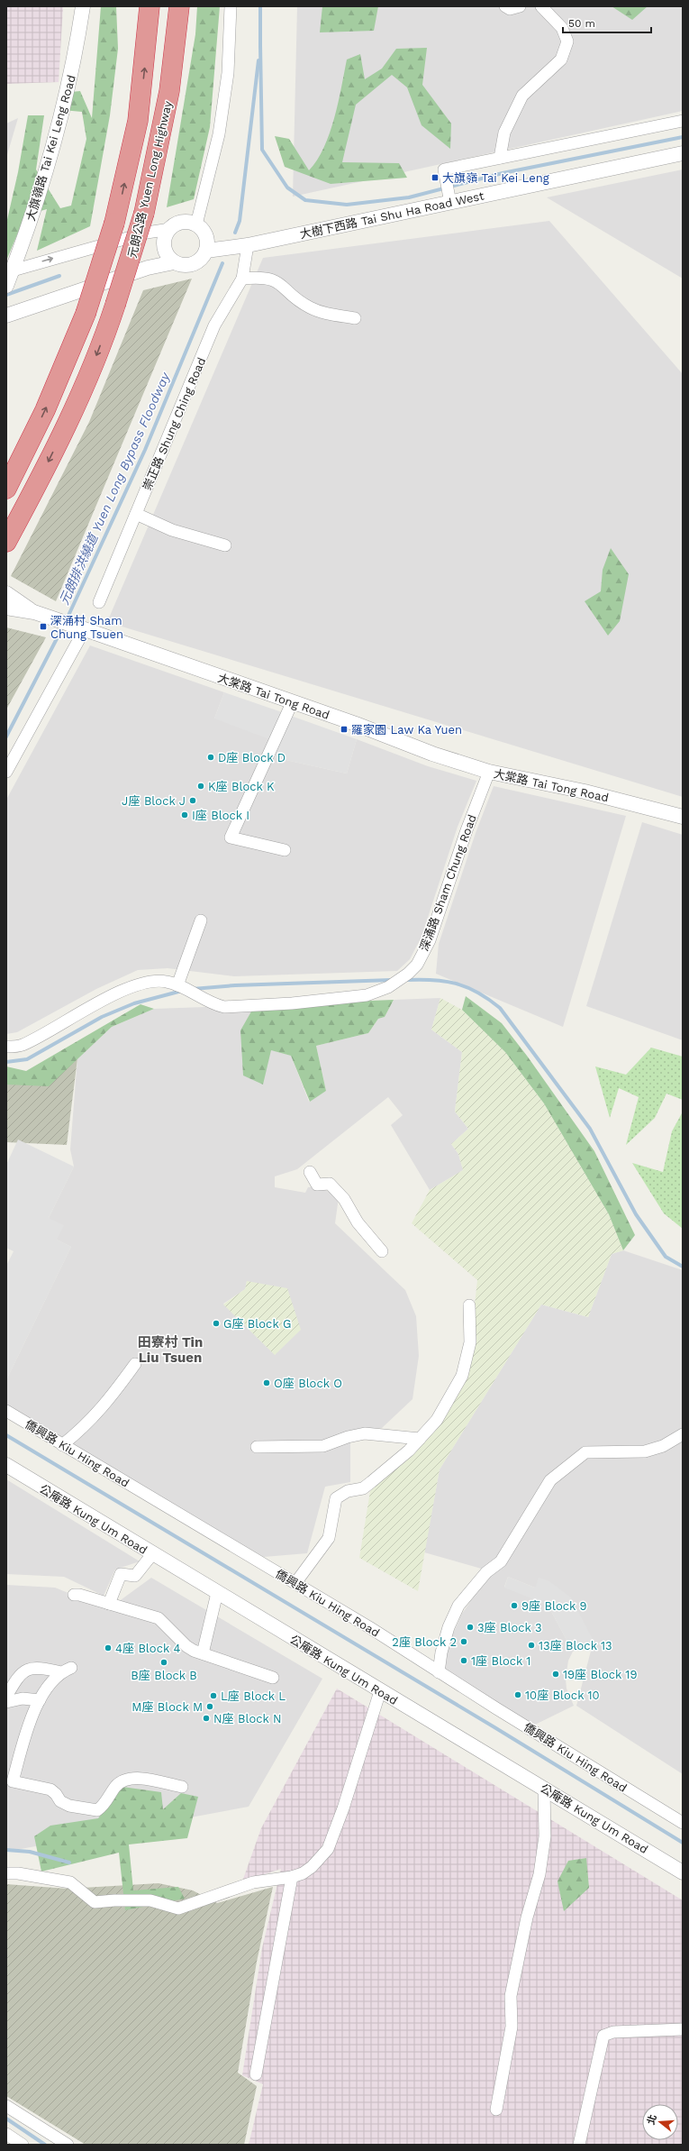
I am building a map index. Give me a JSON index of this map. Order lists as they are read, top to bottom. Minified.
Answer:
{"streets":{"highway":["元朗公路 Yuen Long Highway"],"street":["大旗嶺路 Tai Kei Leng Road","大樹下西路 Tai Shu Ha Road West","崇正路 Shung Ching Road","大棠路 Tai Tong Road","深涌路 Sham Chung Road","僑興路 Kiu Hing Road","公庵路 Kung Um Road"]},"crossings":[["大樹下西路 Tai Shu Ha Road West","崇正路 Shung Ching Road"],["大棠路 Tai Tong Road","深涌路 Sham Chung Road"]],"districts":["田寮村 Tin Liu Tsuen"],"water":["元朗排洪繞道 Yuen Long Bypass Floodway"],"places":{"transit":["大旗嶺 Tai Kei Leng","深涌村 Sham Chung Tsuen","羅家園 Law Ka Yuen"],"other":["D座 Block D","K座 Block K","J座 Block J","I座 Block I","G座 Block G","O座 Block O","9座 Block 9","3座 Block 3","2座 Block 2","13座 Block 13","4座 Block 4","1座 Block 1","B座 Block B","19座 Block 19","10座 Block 10","L座 Block L","M座 Block M","N座 Block N"]},"scale_bar":"50 m","north":"left"}
